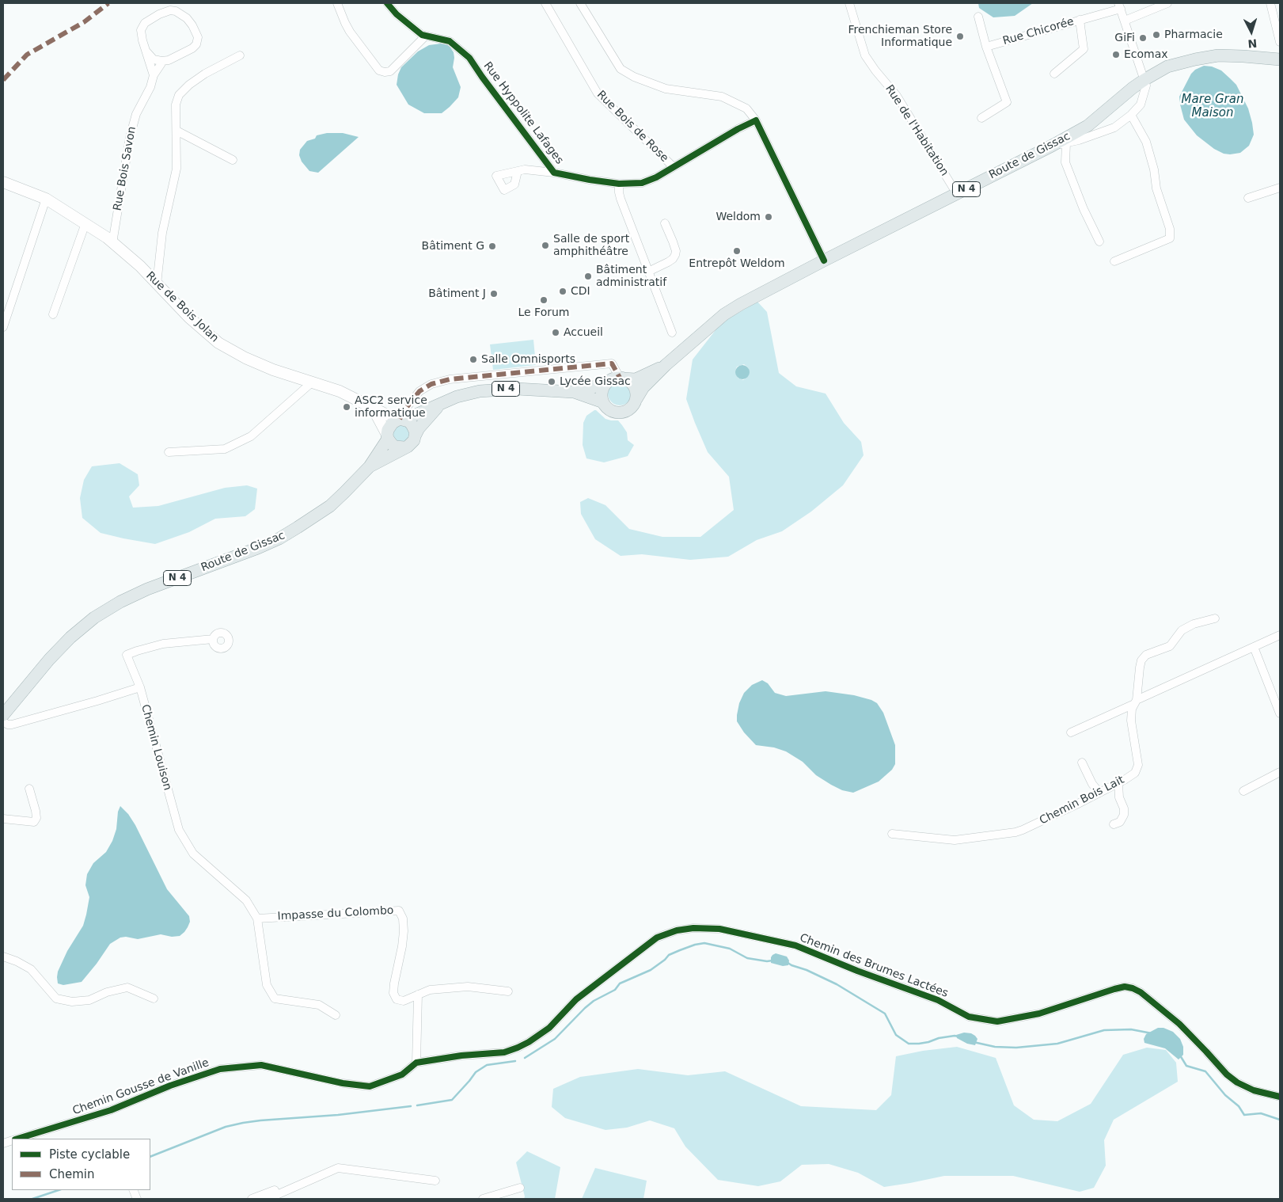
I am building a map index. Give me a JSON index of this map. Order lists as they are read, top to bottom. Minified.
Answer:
{"streets":{"main road":["Route de Gissac","N 4"],"street":["Rue Chicorée","Rue Hyppolite Lafages","Rue Bois de Rose","Rue de l'Habitation","Rue Bois Savon","Rue de Bois Jolan","Chemin Louison","Chemin Bois Lait","Impasse du Colombo","Chemin des Brumes Lactées","Chemin Gousse de Vanille"]},"crossings":[["Rue Hyppolite Lafages","Rue Bois de Rose"],["Rue de l'Habitation","Route de Gissac"],["Route de Gissac","N 4"],["Route de Gissac","Rue de Bois Jolan"],["Rue Bois Savon","Rue de Bois Jolan"],["N 4","Rue de Bois Jolan"],["Chemin Louison","Impasse du Colombo"],["Chemin des Brumes Lactées","Chemin Gousse de Vanille"]],"water":["Mare Gran Maison"],"places":["Pharmacie","Frenchieman Store Informatique","GiFi","Ecomax","Weldom","Salle de sport amphithéâtre","Bâtiment G","Entrepôt Weldom","Bâtiment administratif","CDI","Bâtiment J","Le Forum","Accueil","Salle Omnisports","Lycée Gissac","ASC2 service informatique"],"legend":["Piste cyclable","Chemin"],"north":"bottom"}
